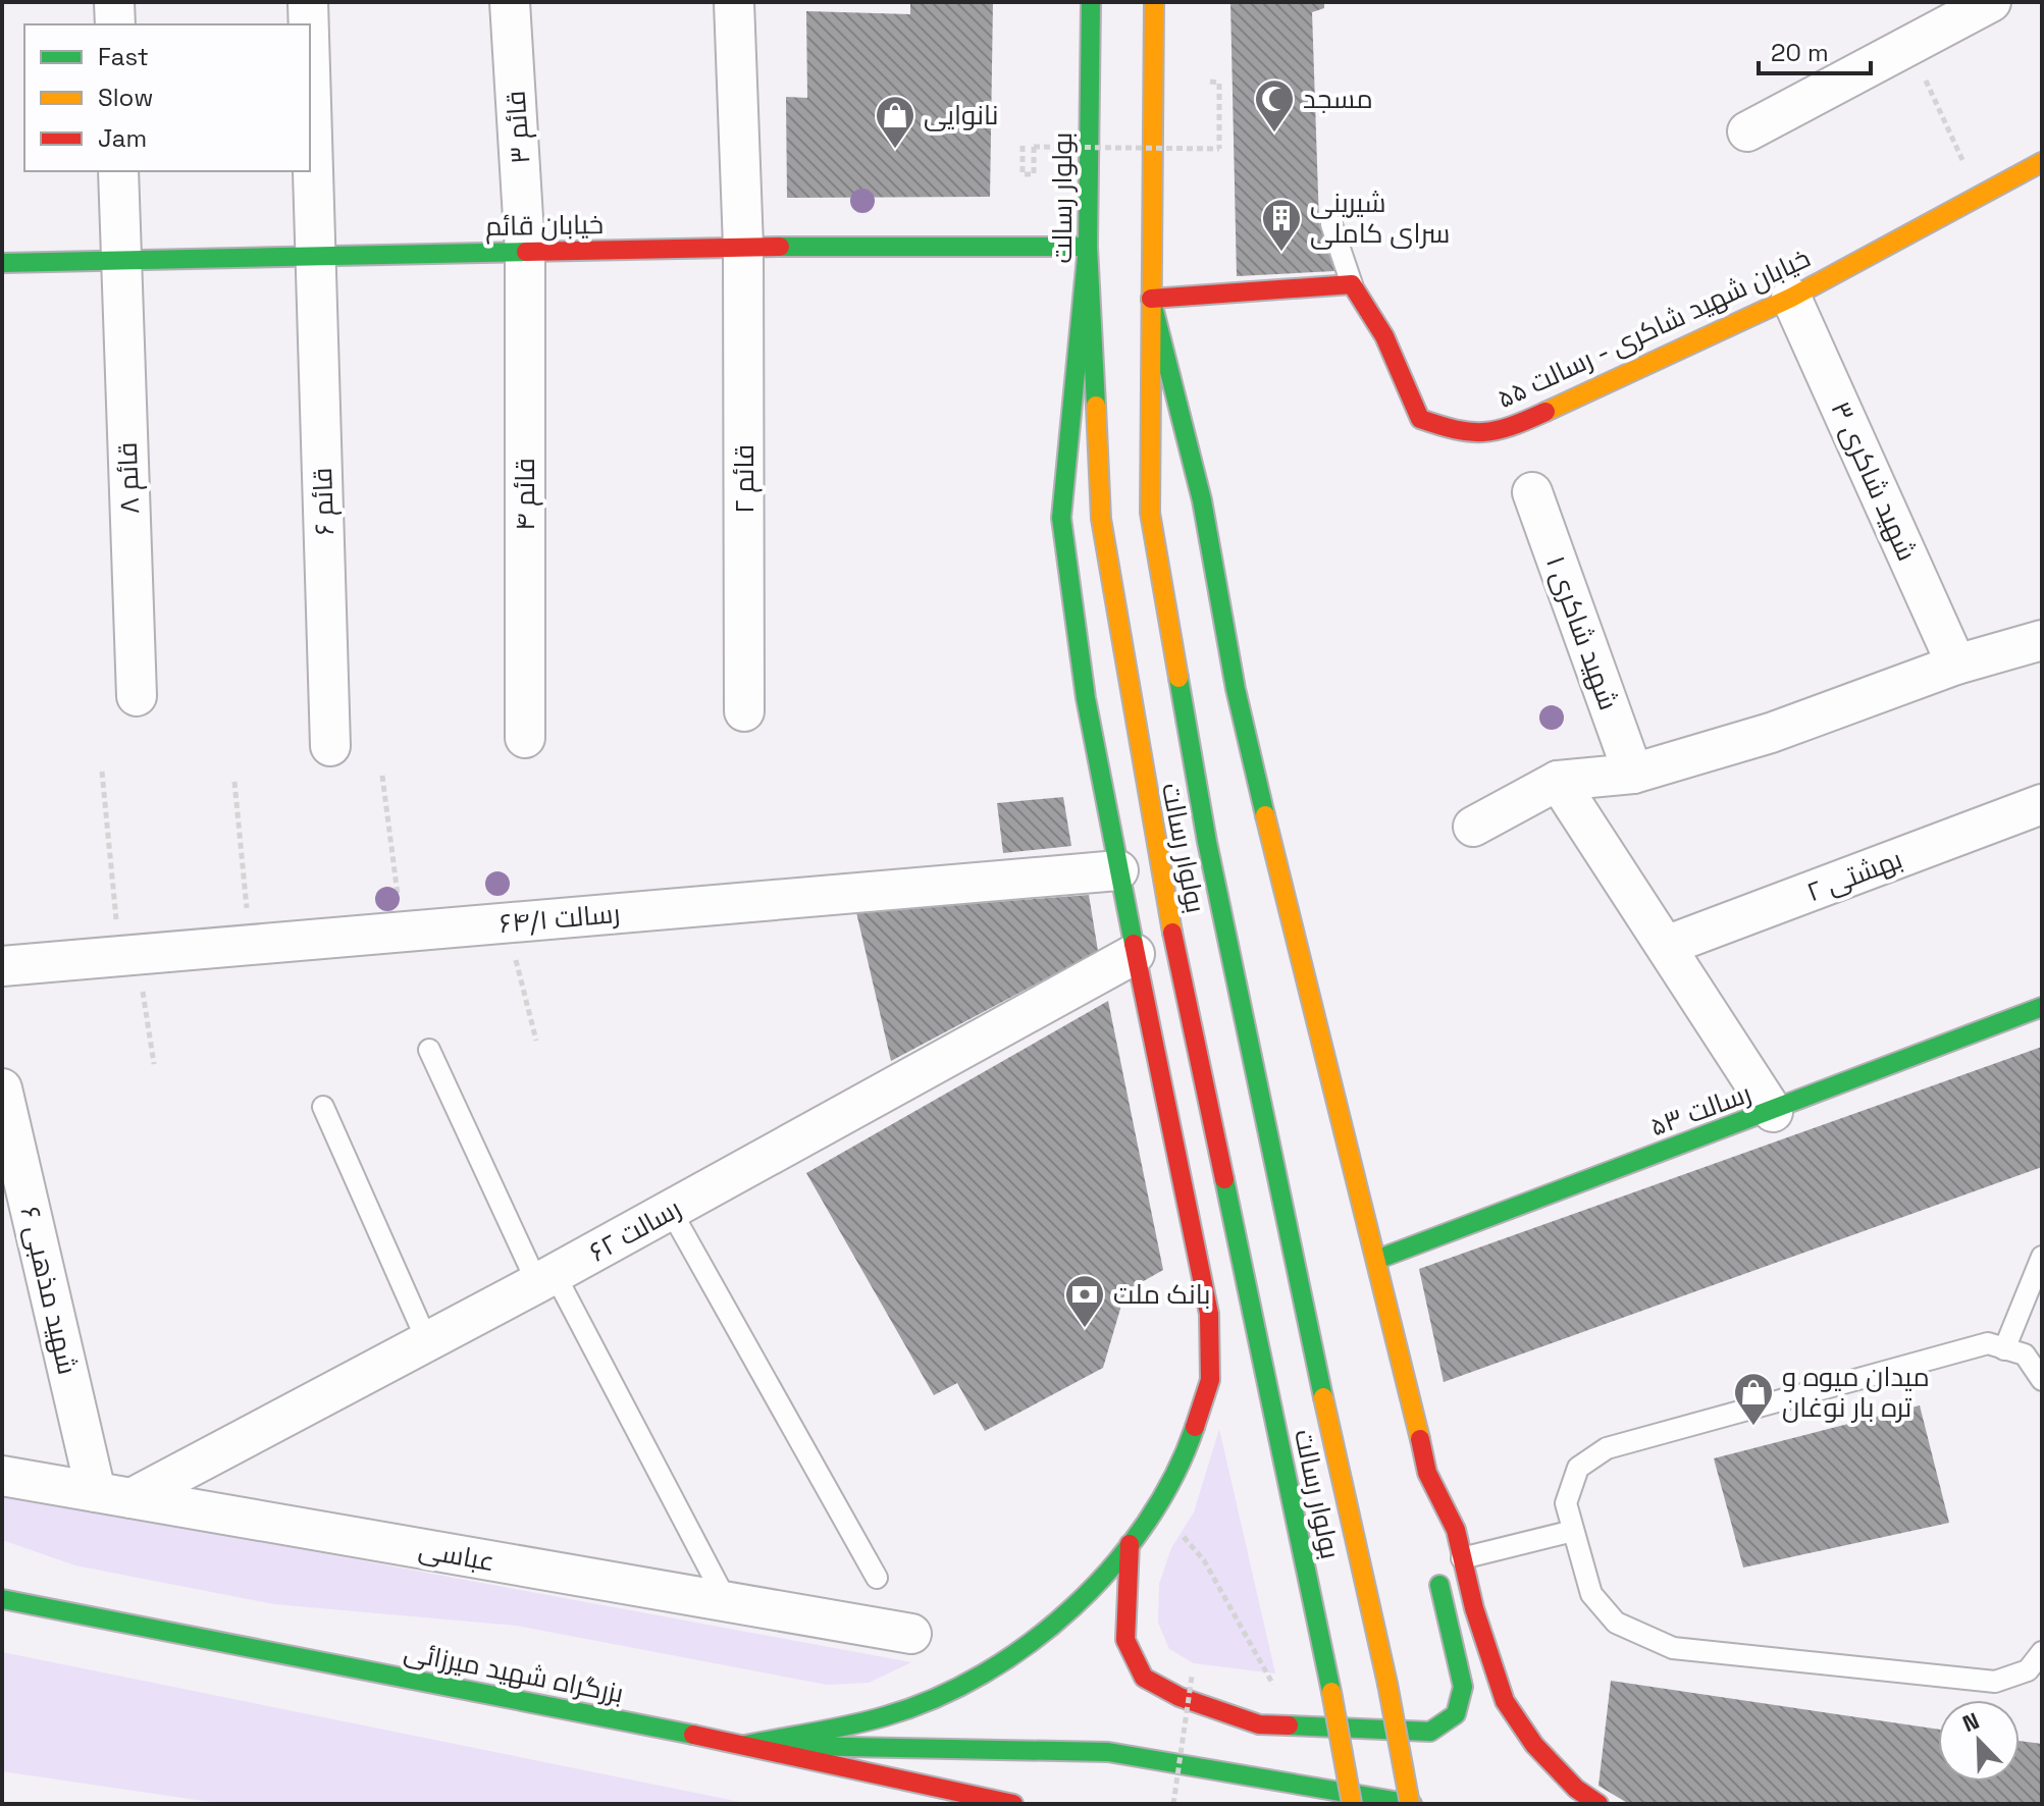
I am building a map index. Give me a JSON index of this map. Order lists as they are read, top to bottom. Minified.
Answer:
{"streets":{"main road":["بولوار رسالت","خیابان قائم","خیابان شهید شاکری - رسالت ۵۵","رسالت ۵۳","بزرگراه شهید میرزائی"],"street":["قائم ۳","قائم ۸","قائم ۲","شهید شاکری ۳","قائم ۴","قائم ۶","شهید شاکری ۱","بهشتی ۲","رسالت ۶۴/۱","رسالت ۶۲","شهید مذهبی ۶","عباسی"]},"crossings":[["قائم ۳","خیابان قائم"],["قائم ۳","قائم ۴"],["بولوار رسالت","خیابان قائم"],["خیابان قائم","قائم ۸"],["خیابان قائم","قائم ۲"],["خیابان قائم","قائم ۴"],["خیابان قائم","قائم ۶"],["خیابان شهید شاکری - رسالت ۵۵","شهید شاکری ۳"],["رسالت ۶۲","شهید مذهبی ۶"],["رسالت ۶۲","عباسی"],["شهید مذهبی ۶","عباسی"]],"places":{"mosque":["مسجد"],"shop":["نانوایی","میدان میوه و تره بار نوغان"],"building":["شیرینی سرای کاملی"],"bank":["بانک ملت"]},"legend":["Fast","Slow","Jam"],"scale_bar":"20 m","north":"top left"}
